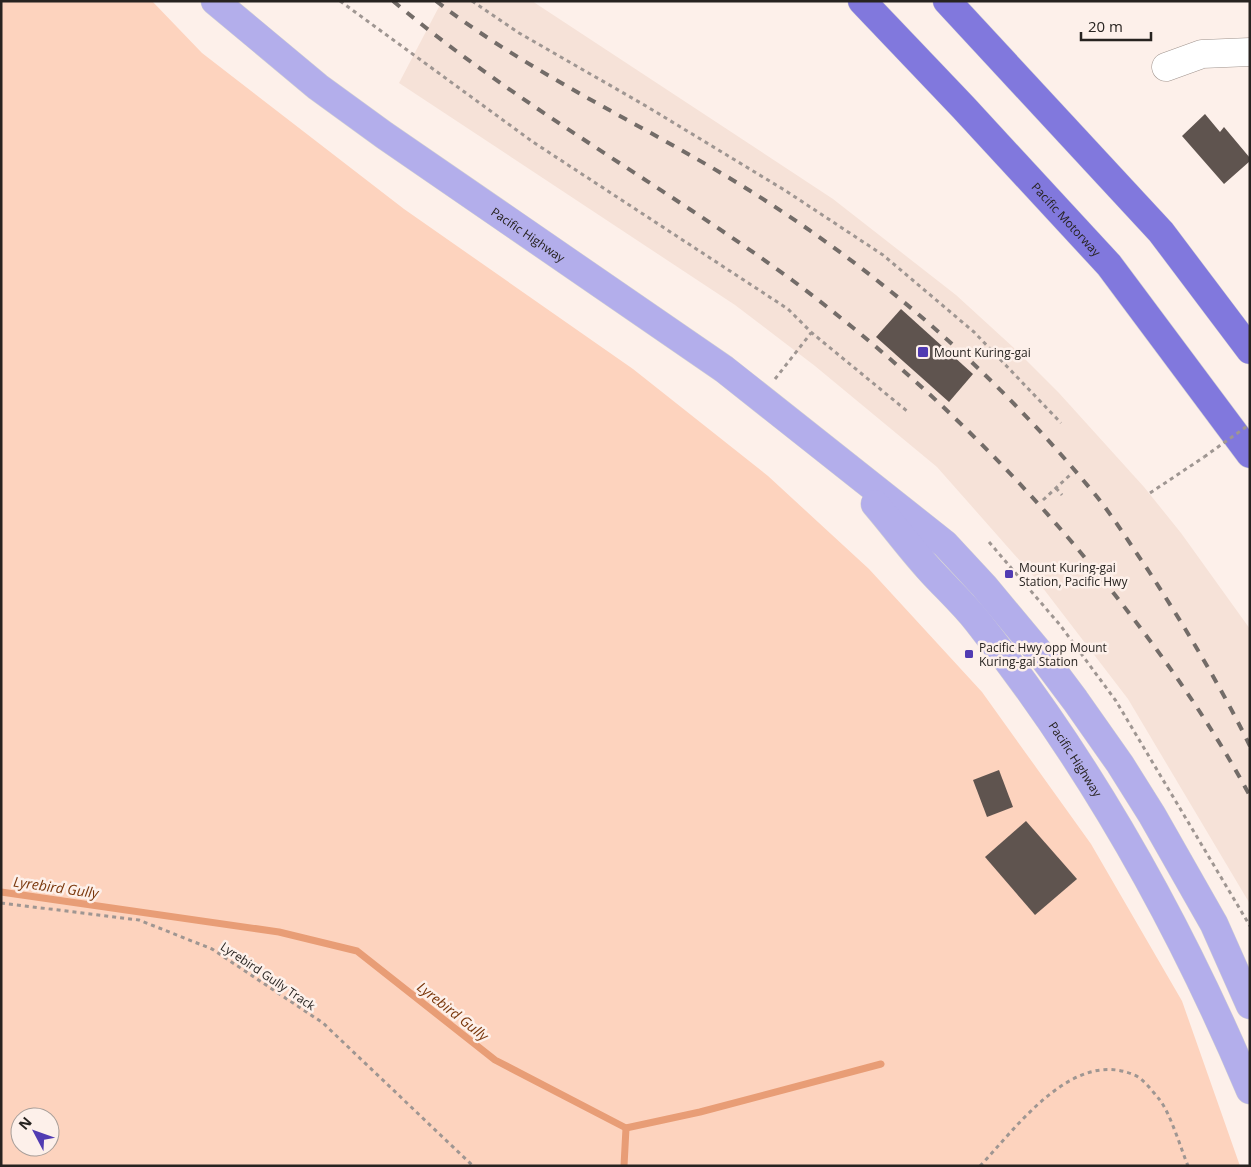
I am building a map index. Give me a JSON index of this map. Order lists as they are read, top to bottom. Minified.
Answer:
{"streets":{"highway":["Pacific Motorway"],"main road":["Pacific Highway"],"path":["Lyrebird Gully Track"]},"water":["Lyrebird Gully"],"places":{"transit":["Mount Kuring-gai","Mount Kuring-gai Station, Pacific Hwy","Pacific Hwy opp Mount Kuring-gai Station"]},"scale_bar":"20 m","north":"top left"}
